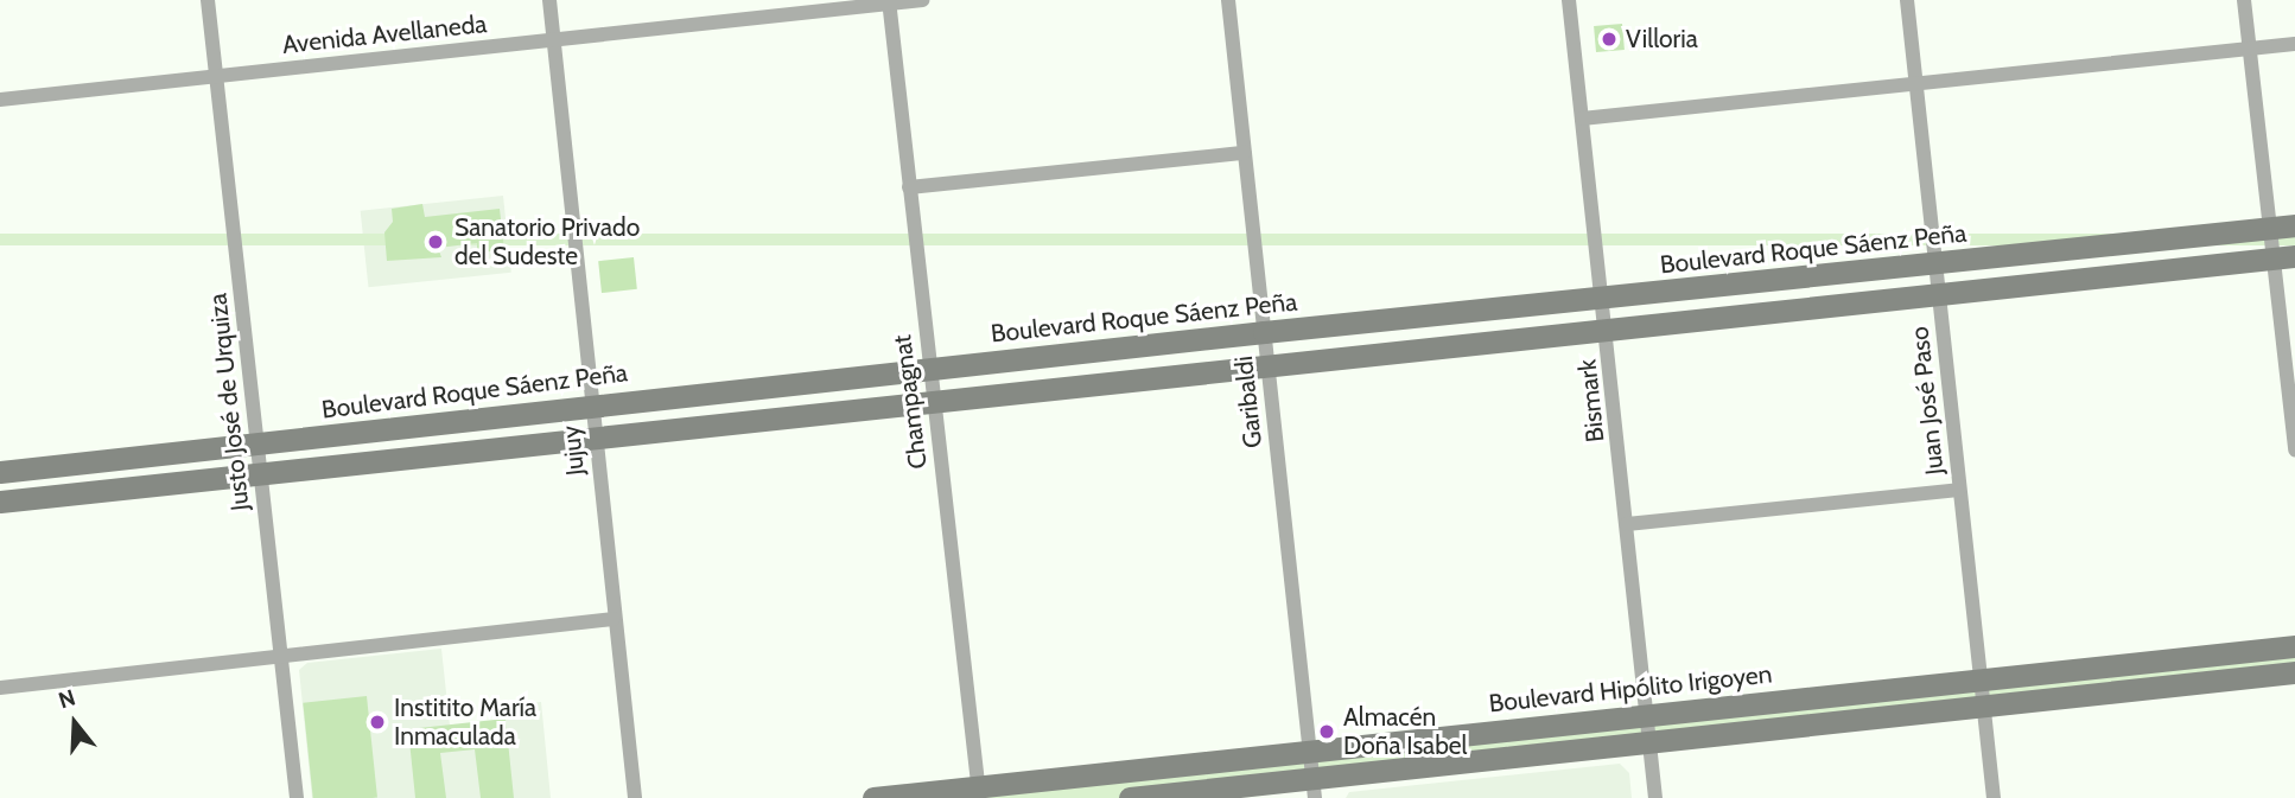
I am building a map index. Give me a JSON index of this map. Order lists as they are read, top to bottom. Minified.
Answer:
{"streets":{"street":["Avenida Avellaneda","Boulevard Roque Sáenz Peña","Bismark","Juan José Paso","Justo José de Urquiza","Champagnat","Garibaldi","Jujuy","Boulevard Hipólito Irigoyen"]},"crossings":[["Avenida Avellaneda","Justo José de Urquiza"],["Avenida Avellaneda","Champagnat"],["Avenida Avellaneda","Jujuy"],["Boulevard Roque Sáenz Peña","Bismark"],["Boulevard Roque Sáenz Peña","Juan José Paso"],["Boulevard Roque Sáenz Peña","Justo José de Urquiza"],["Boulevard Roque Sáenz Peña","Champagnat"],["Boulevard Roque Sáenz Peña","Garibaldi"],["Boulevard Roque Sáenz Peña","Jujuy"],["Bismark","Boulevard Hipólito Irigoyen"],["Juan José Paso","Boulevard Hipólito Irigoyen"],["Champagnat","Boulevard Hipólito Irigoyen"],["Garibaldi","Boulevard Hipólito Irigoyen"]],"places":["Villoria","Sanatorio Privado del Sudeste","Institito María Inmaculada","Almacén Doña Isabel"],"north":"top"}
